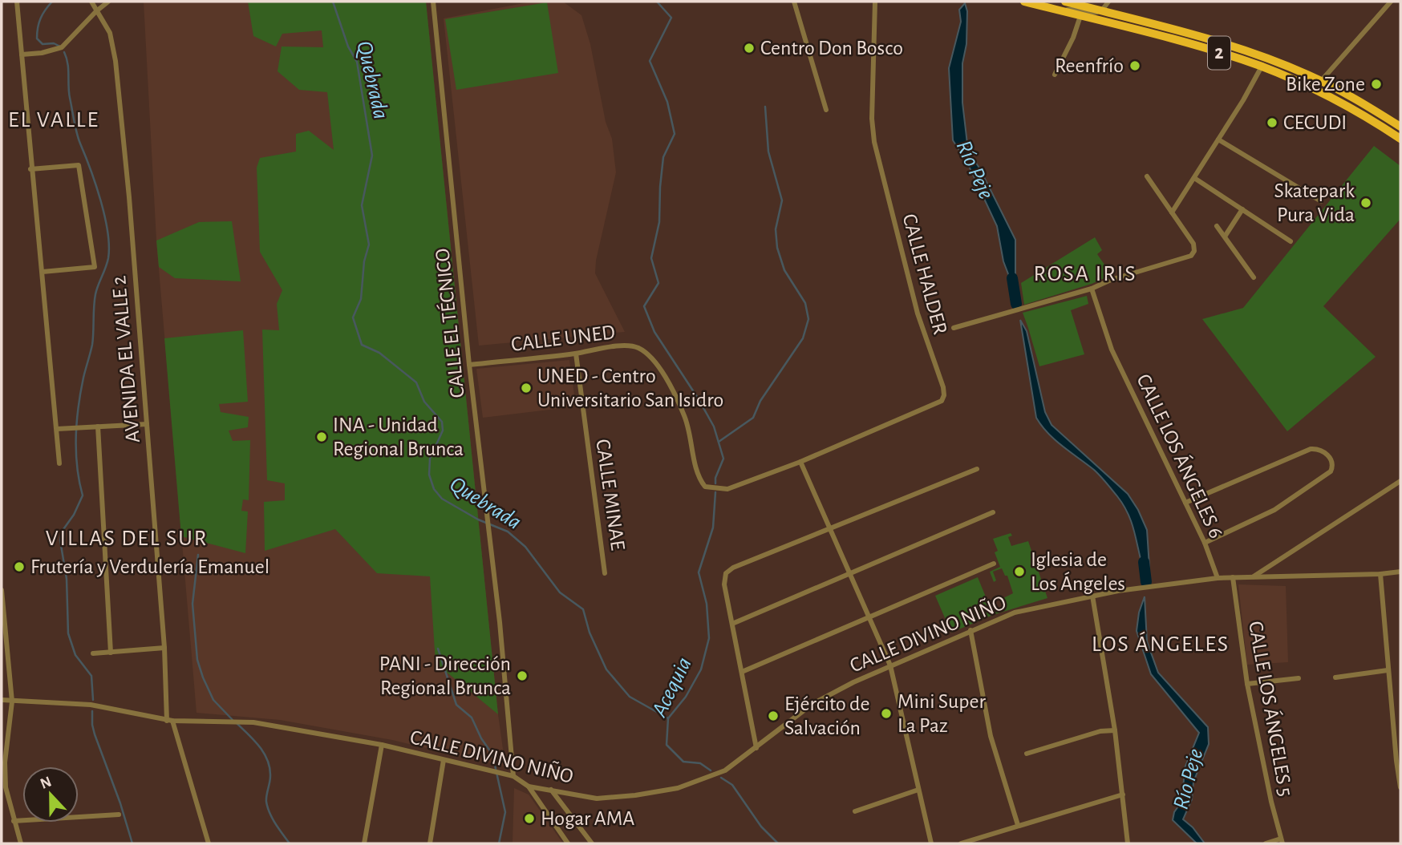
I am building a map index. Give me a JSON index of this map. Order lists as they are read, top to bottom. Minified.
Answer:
{"streets":{"highway":["2"],"street":["CALLE HALDER","CALLE EL TÉCNICO","CALLE UNED","AVENIDA EL VALLE 2","CALLE LOS ÁNGELES 6","CALLE MINAE","CALLE DIVINO NIÑO","CALLE LOS ÁNGELES 5"]},"crossings":[["CALLE HALDER","CALLE UNED"],["CALLE EL TÉCNICO","CALLE UNED"],["CALLE EL TÉCNICO","CALLE DIVINO NIÑO"],["CALLE UNED","CALLE MINAE"],["AVENIDA EL VALLE 2","CALLE DIVINO NIÑO"],["CALLE LOS ÁNGELES 6","CALLE DIVINO NIÑO"],["CALLE DIVINO NIÑO","CALLE LOS ÁNGELES 5"]],"districts":["EL VALLE","ROSA IRIS","VILLAS DEL SUR","LOS ÁNGELES"],"water":["Quebrada","Río Peje","Acequia"],"places":["Centro Don Bosco","Reenfrío","Bike Zone","CECUDI","Skatepark Pura Vida","UNED - Centro Universitario San Isidro","INA - Unidad Regional Brunca","Frutería y Verdulería Emanuel","Iglesia de Los Ángeles","PANI - Dirección Regional Brunca","Mini Super La Paz","Ejército de Salvación","Hogar AMA"],"north":"top"}
